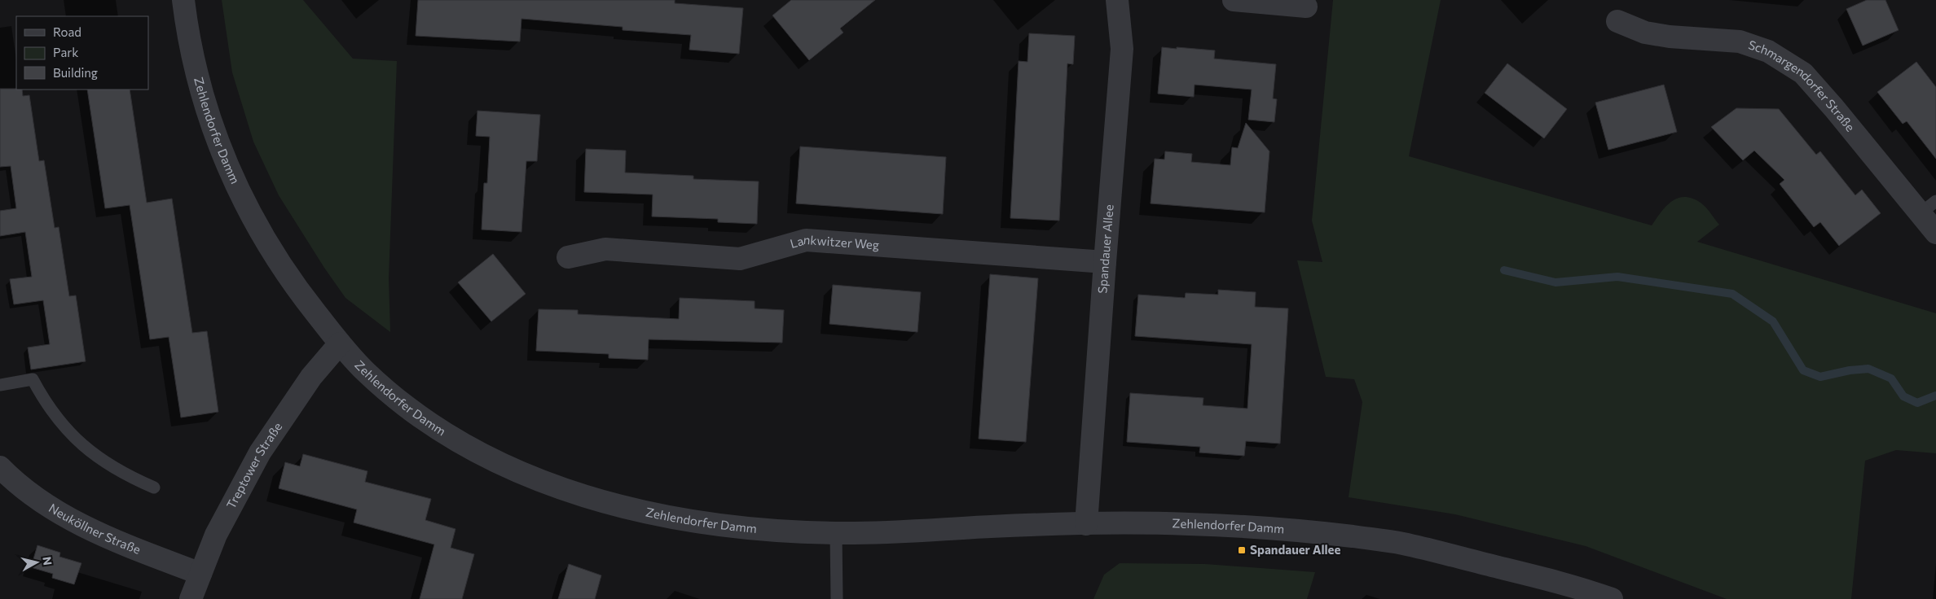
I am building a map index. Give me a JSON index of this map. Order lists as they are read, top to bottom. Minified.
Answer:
{"streets":{"street":["Schmargendorfer Straße","Zehlendorfer Damm","Lankwitzer Weg","Spandauer Allee","Treptower Straße","Neuköllner Straße"]},"crossings":[["Zehlendorfer Damm","Spandauer Allee"],["Zehlendorfer Damm","Treptower Straße"],["Lankwitzer Weg","Spandauer Allee"],["Treptower Straße","Neuköllner Straße"]],"places":{"transit":["Spandauer Allee"]},"legend":["Road","Park","Building"],"north":"right"}
